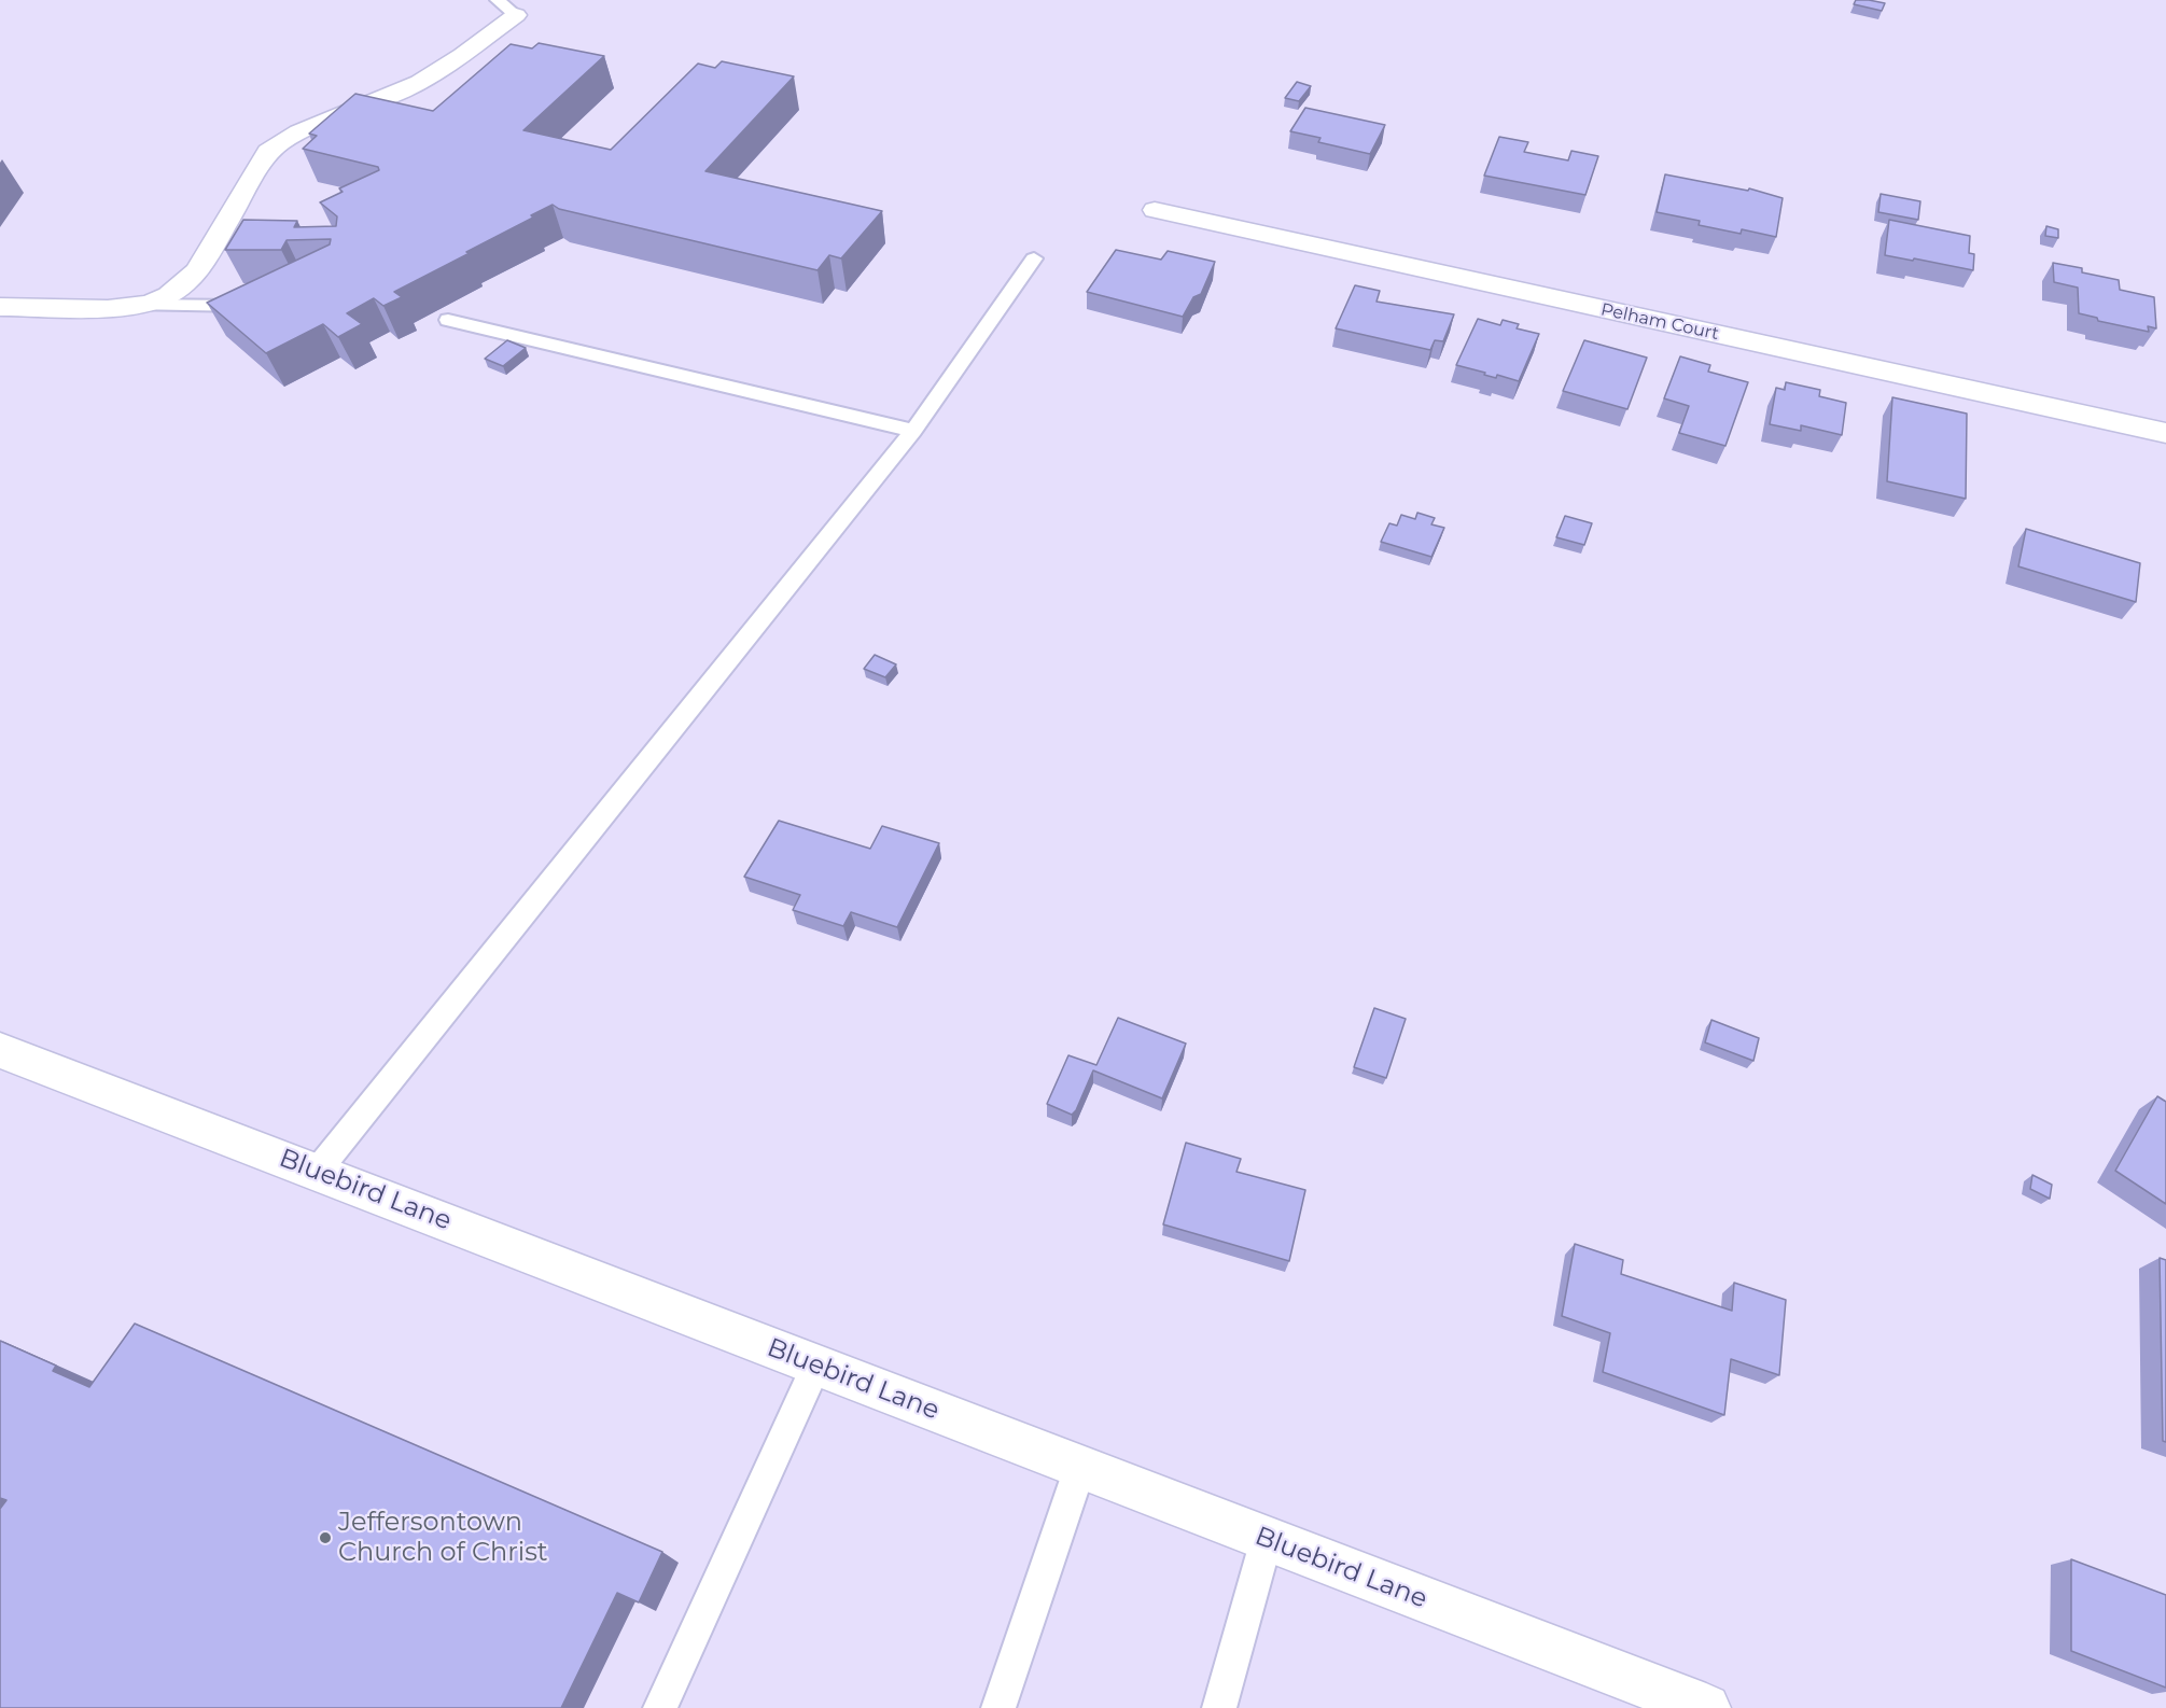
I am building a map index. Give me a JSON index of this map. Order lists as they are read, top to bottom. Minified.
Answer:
{"streets":{"street":["Pelham Court","Bluebird Lane"]},"places":["Jeffersontown Church of Christ"]}
